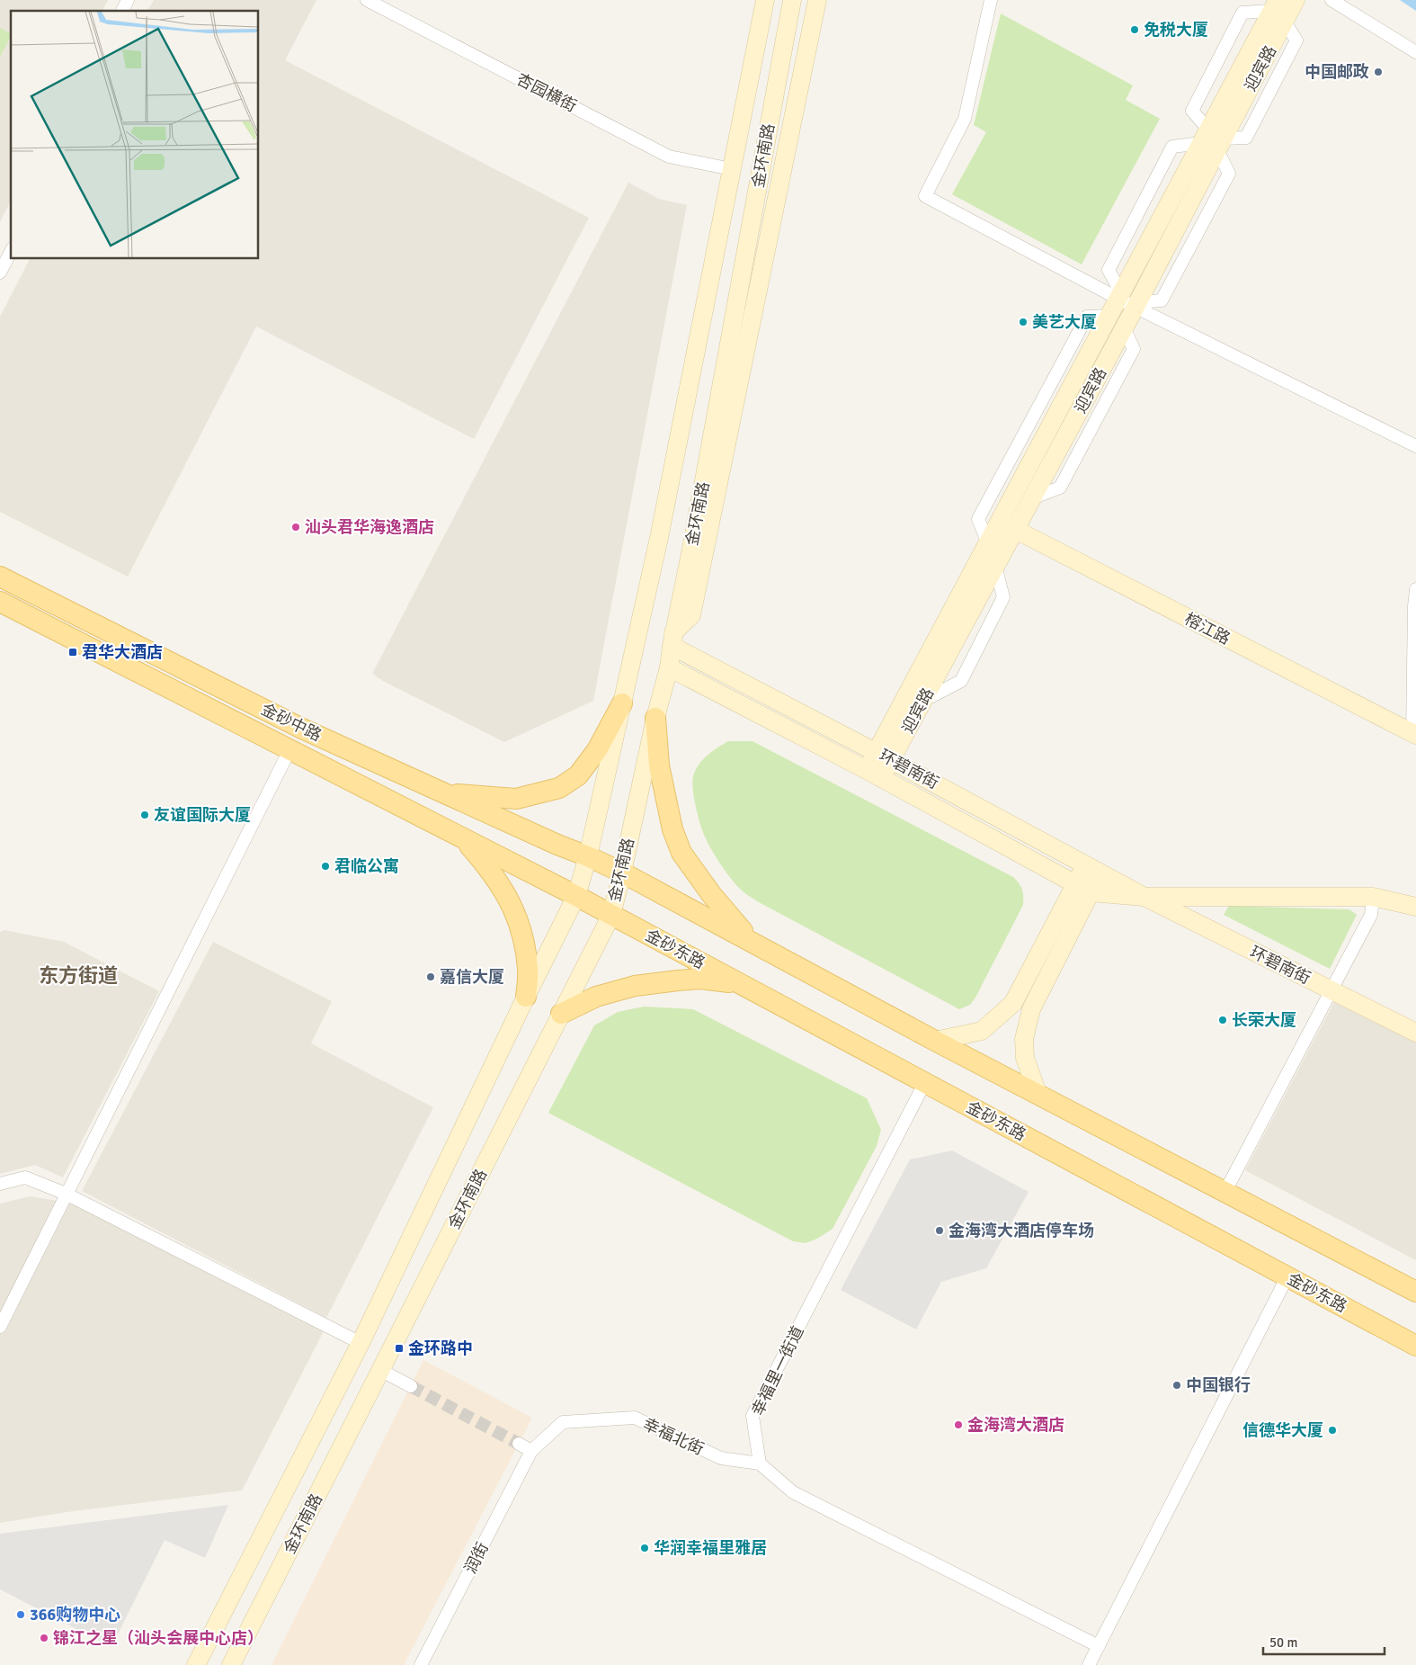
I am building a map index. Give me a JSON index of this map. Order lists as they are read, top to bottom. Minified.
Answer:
{"streets":{"main road":["金砂中路","金砂东路"],"street":["迎宾路","杏园横街","金环南路","榕江路","环碧南街","幸福里一街道","幸福北街","润街"]},"crossings":[["迎宾路","榕江路"],["迎宾路","环碧南街"],["杏园横街","金环南路"],["金环南路","金砂中路"],["金环南路","环碧南街"],["金环南路","金砂东路"],["金砂中路","金砂东路"],["金砂东路","幸福里一街道"],["幸福里一街道","幸福北街"],["幸福北街","润街"]],"districts":["东方街道"],"places":{"other":["免税大厦","中国邮政","美艺大厦","汕头君华海逸酒店","友谊国际大厦","君临公寓","嘉信大厦","长荣大厦","金海湾大酒店停车场","中国银行","金海湾大酒店","信德华大厦","华润幸福里雅居","366购物中心","锦江之星（汕头会展中心店）"],"transit":["君华大酒店","金环路中"]},"scale_bar":"50 m"}
